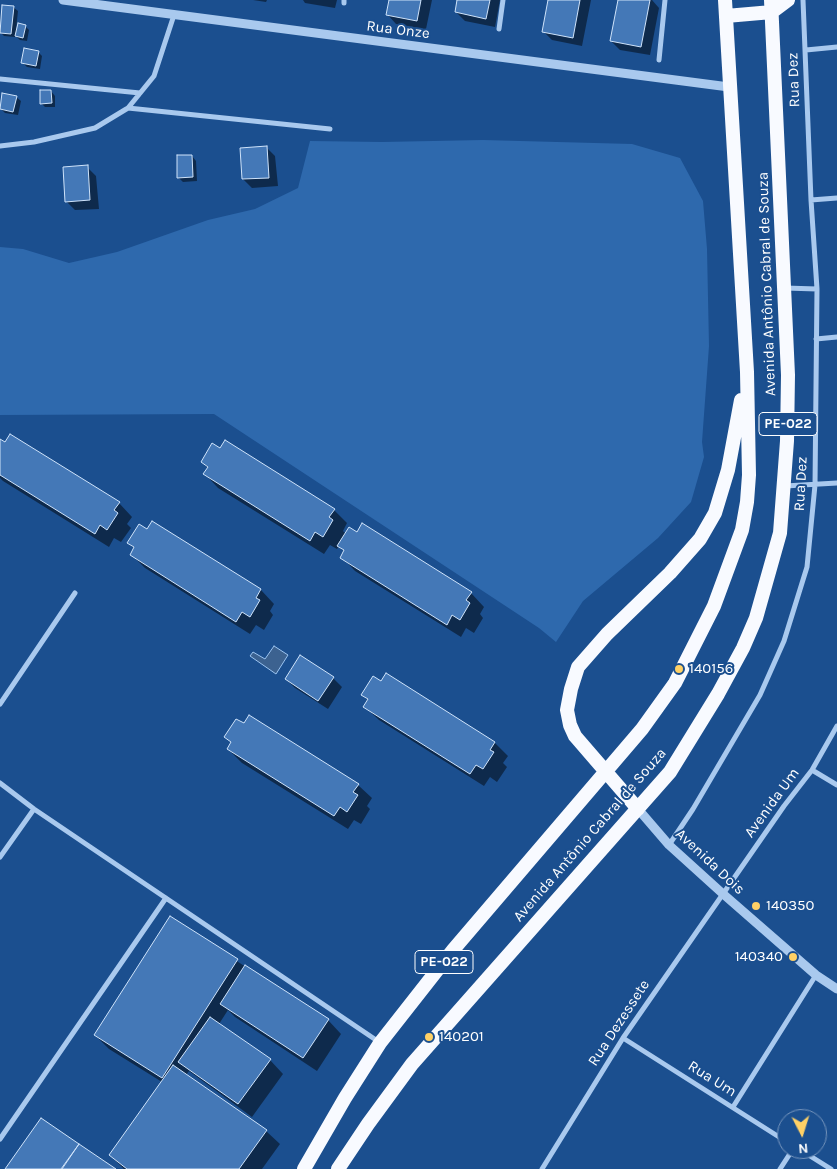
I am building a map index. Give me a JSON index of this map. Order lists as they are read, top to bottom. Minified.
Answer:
{"streets":{"highway":["Avenida Antônio Cabral de Souza","PE-022"],"street":["Rua Onze","Rua Dez","Avenida Um","Avenida Dois","Rua Dezessete","Rua Um"]},"crossings":[["Rua Onze","Avenida Antônio Cabral de Souza"],["Rua Dez","Avenida Dois"],["Avenida Antônio Cabral de Souza","Avenida Dois"],["Avenida Um","Avenida Dois"],["Avenida Um","Rua Dezessete"],["Avenida Dois","Rua Dezessete"],["Rua Dezessete","Rua Um"]],"places":["140156","140350","140340","140201"],"north":"bottom"}
